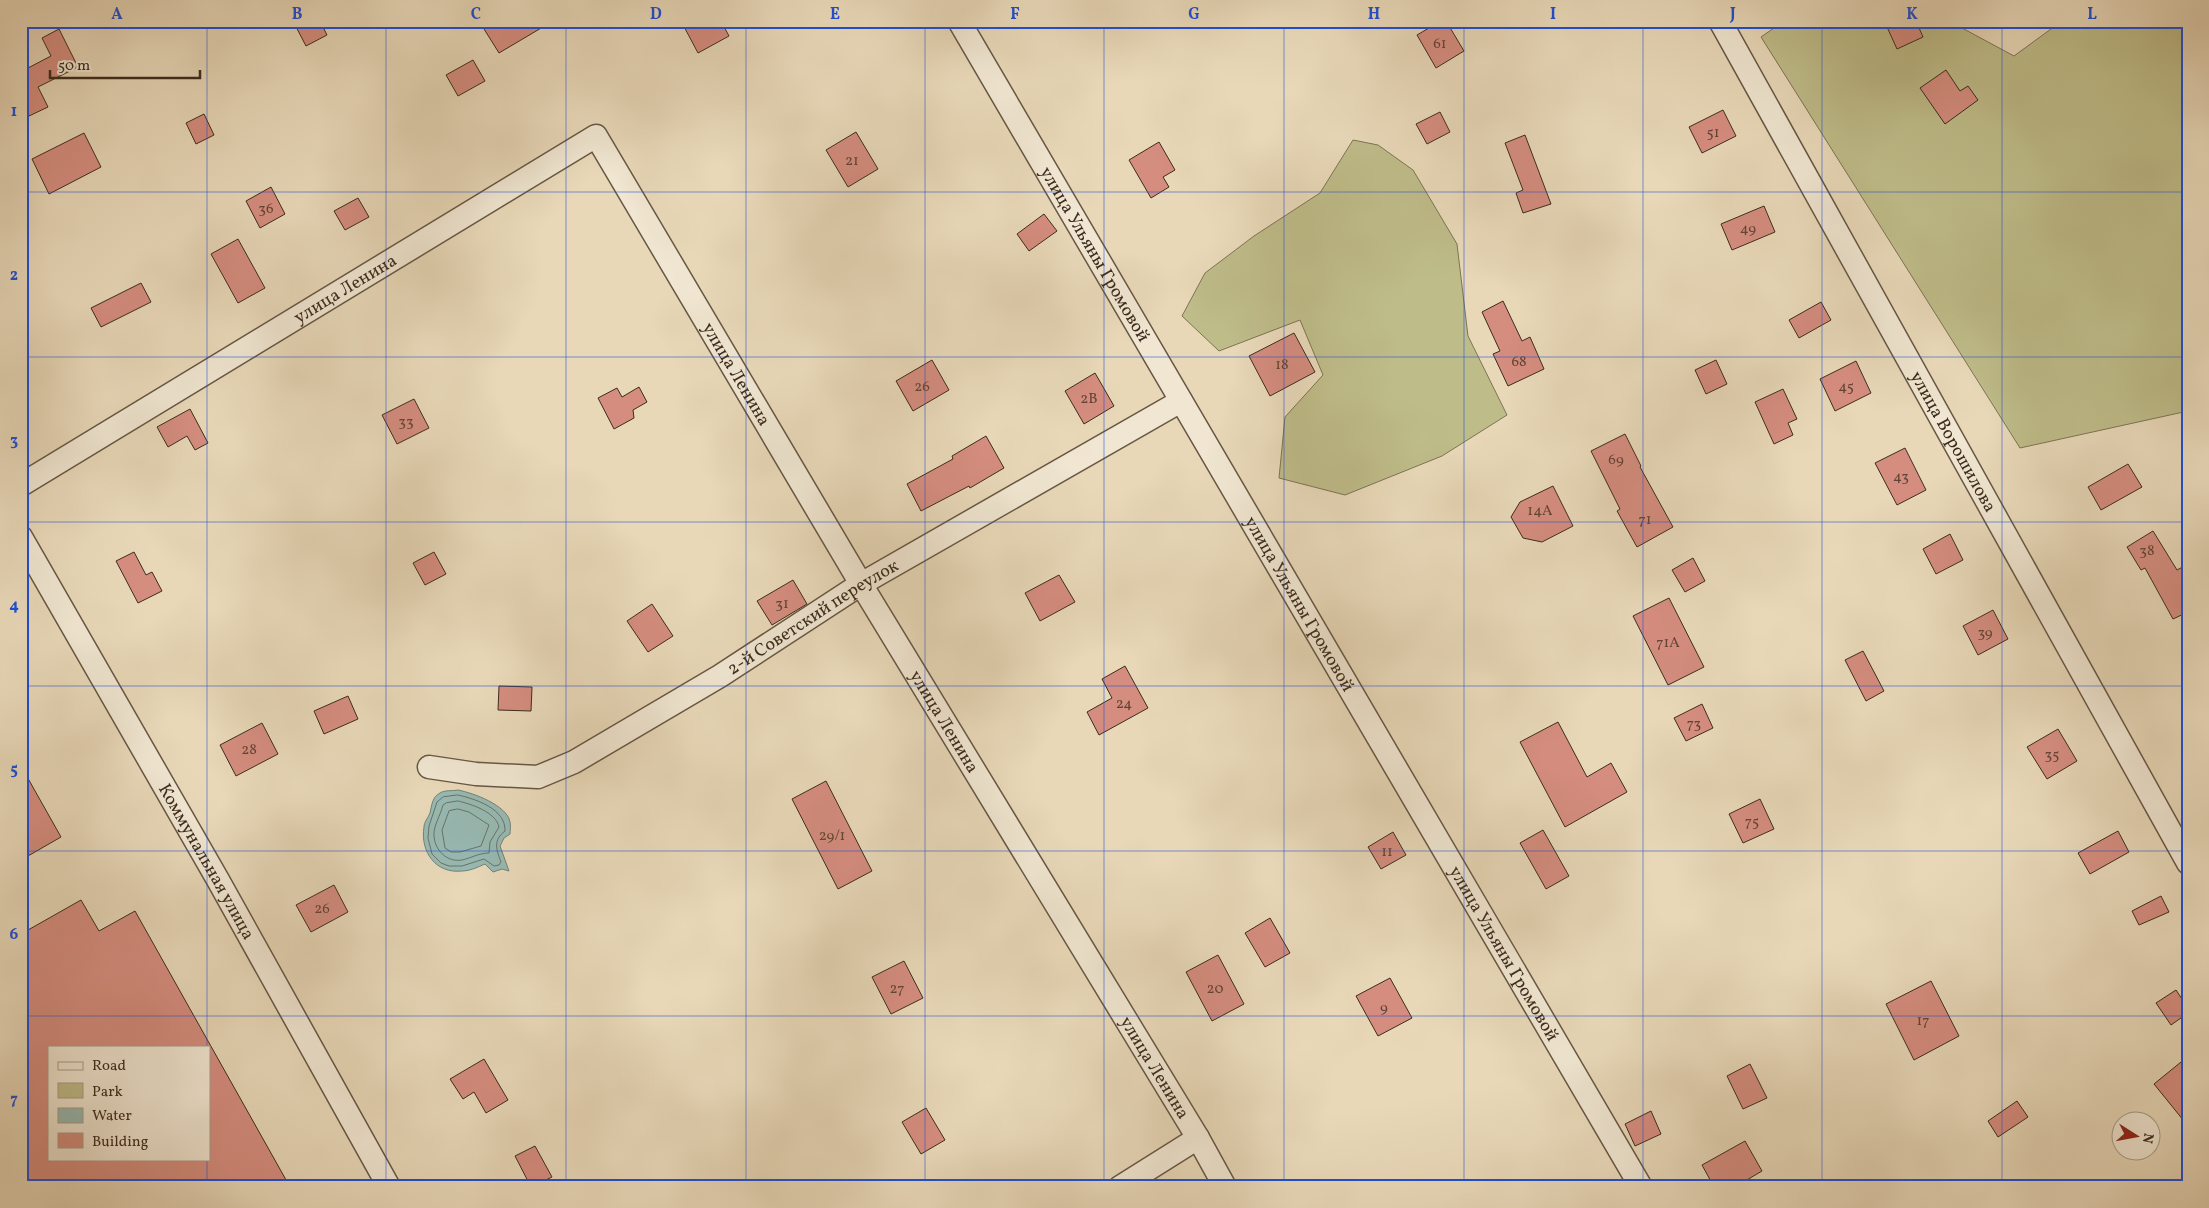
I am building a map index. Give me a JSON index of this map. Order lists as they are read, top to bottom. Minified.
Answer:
{"streets":{"street":["улица Ульяны Громовой","улица Ленина","улица Ворошилова","2-й Советский переулок","Коммунальная улица"]},"crossings":[["улица Ульяны Громовой","2-й Советский переулок"],["улица Ленина","2-й Советский переулок"]],"house_numbers":["61","51","21","36","49","68","18","26","45","2В","33","69","43","14А","71","38","31","39","71А","24","73","28","35","75","29/1","11","26","27","20","9","17"],"legend":["Road","Park","Water","Building"],"scale_bar":"50 m","north":"right","grid":{"columns":["A","B","C","D","E","F","G","H","I","J","K","L"],"rows":["1","2","3","4","5","6","7"]}}
